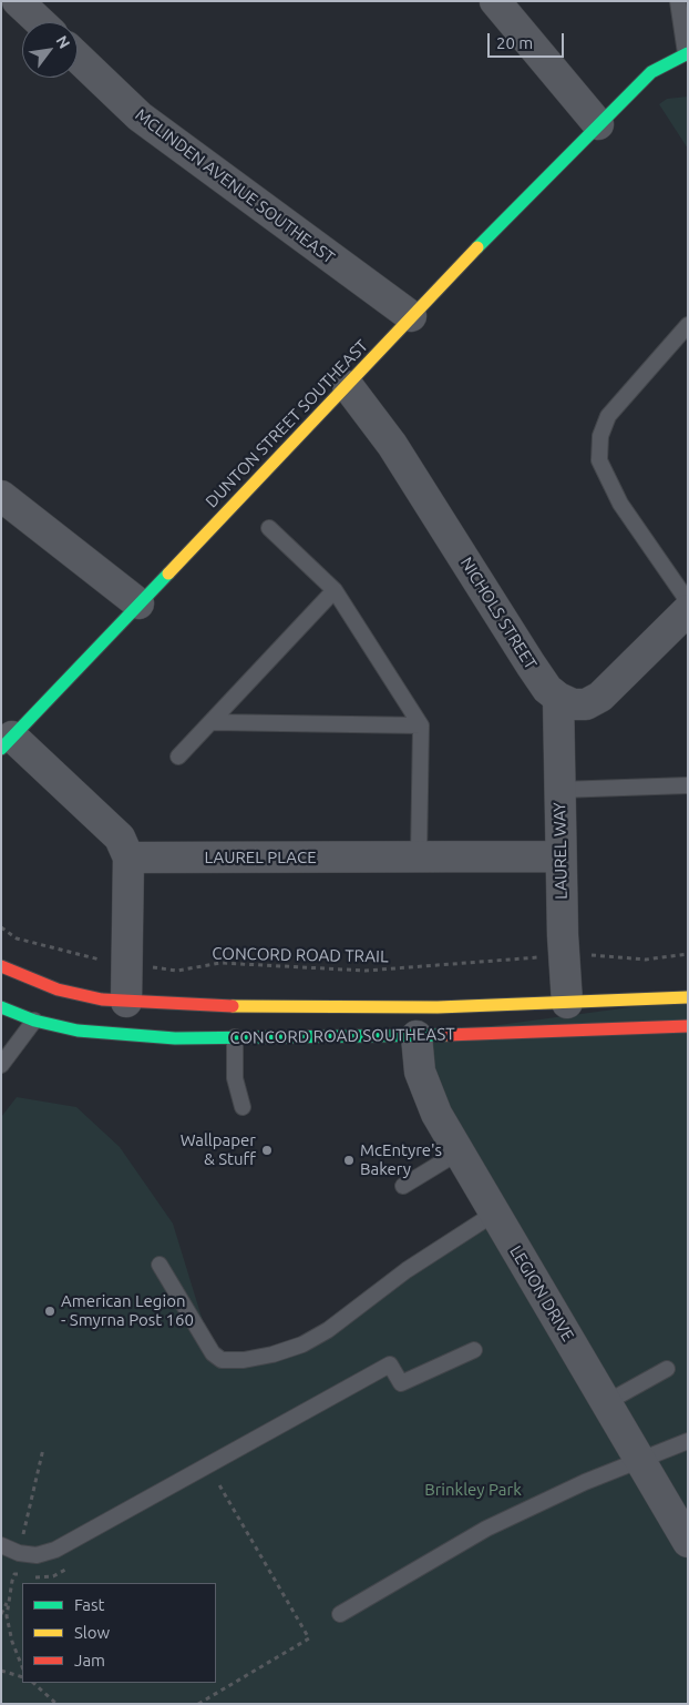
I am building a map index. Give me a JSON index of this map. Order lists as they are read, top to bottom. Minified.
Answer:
{"streets":{"main road":["DUNTON STREET SOUTHEAST","CONCORD ROAD SOUTHEAST"],"street":["MCLINDEN AVENUE SOUTHEAST","NICHOLS STREET","LAUREL WAY","LAUREL PLACE","LEGION DRIVE"],"path":["CONCORD ROAD TRAIL"]},"crossings":[["MCLINDEN AVENUE SOUTHEAST","DUNTON STREET SOUTHEAST"],["DUNTON STREET SOUTHEAST","NICHOLS STREET"],["NICHOLS STREET","LAUREL WAY"],["LAUREL WAY","LAUREL PLACE"],["LAUREL WAY","CONCORD ROAD SOUTHEAST"],["CONCORD ROAD SOUTHEAST","LEGION DRIVE"]],"parks":["Brinkley Park"],"places":["Wallpaper & Stuff","McEntyre's Bakery","American Legion - Smyrna Post 160"],"legend":["Fast","Slow","Jam"],"scale_bar":"20 m","north":"top right"}
